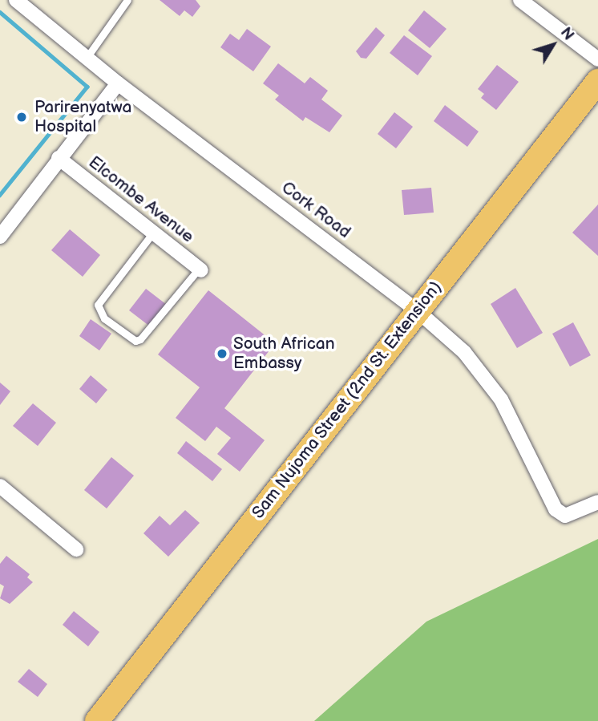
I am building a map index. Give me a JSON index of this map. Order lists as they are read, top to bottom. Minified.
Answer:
{"streets":{"highway":["Sam Nujoma Street (2nd St. Extension)"],"street":["Elcombe Avenue","Cork Road"]},"crossings":[["Cork Road","Sam Nujoma Street (2nd St. Extension)"]],"places":["Parirenyatwa Hospital","South African Embassy"],"north":"top right"}
